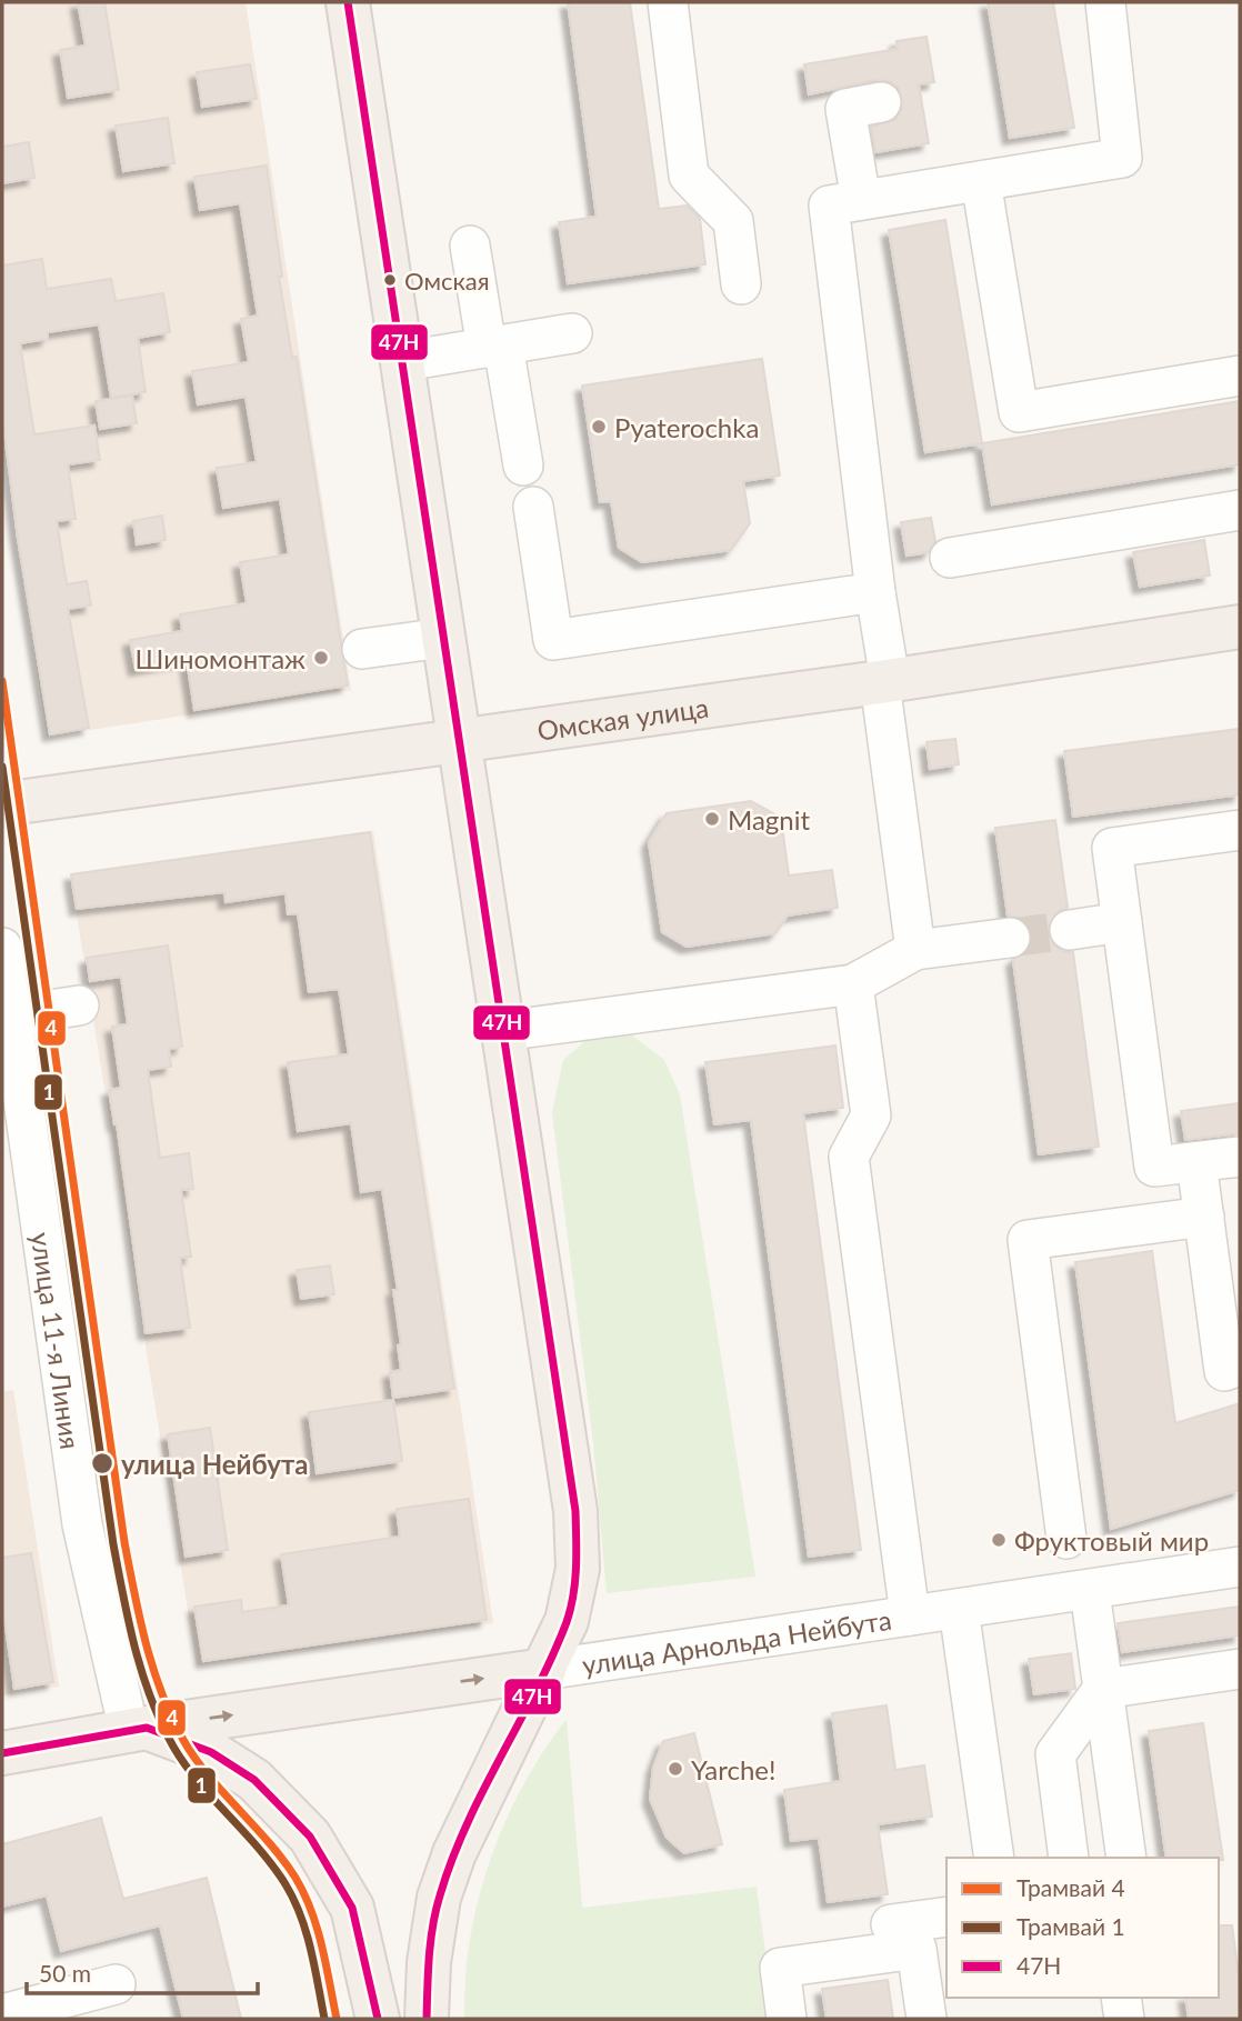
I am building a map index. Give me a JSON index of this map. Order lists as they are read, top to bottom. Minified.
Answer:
{"streets":{"main road":["Омская улица","улица Арнольда Нейбута"],"street":["улица 11-я Линия"]},"crossings":[["улица 11-я Линия","улица Арнольда Нейбута"]],"places":["Омская","Pyaterochka","Шиномонтаж","Magnit","улица Нейбута","Фруктовый мир","Yarche!"],"lines":["transit line 47Н","tram line 4","tram line 1"],"legend":["Трамвай 4","Трамвай 1","47Н"],"scale_bar":"50 m"}
